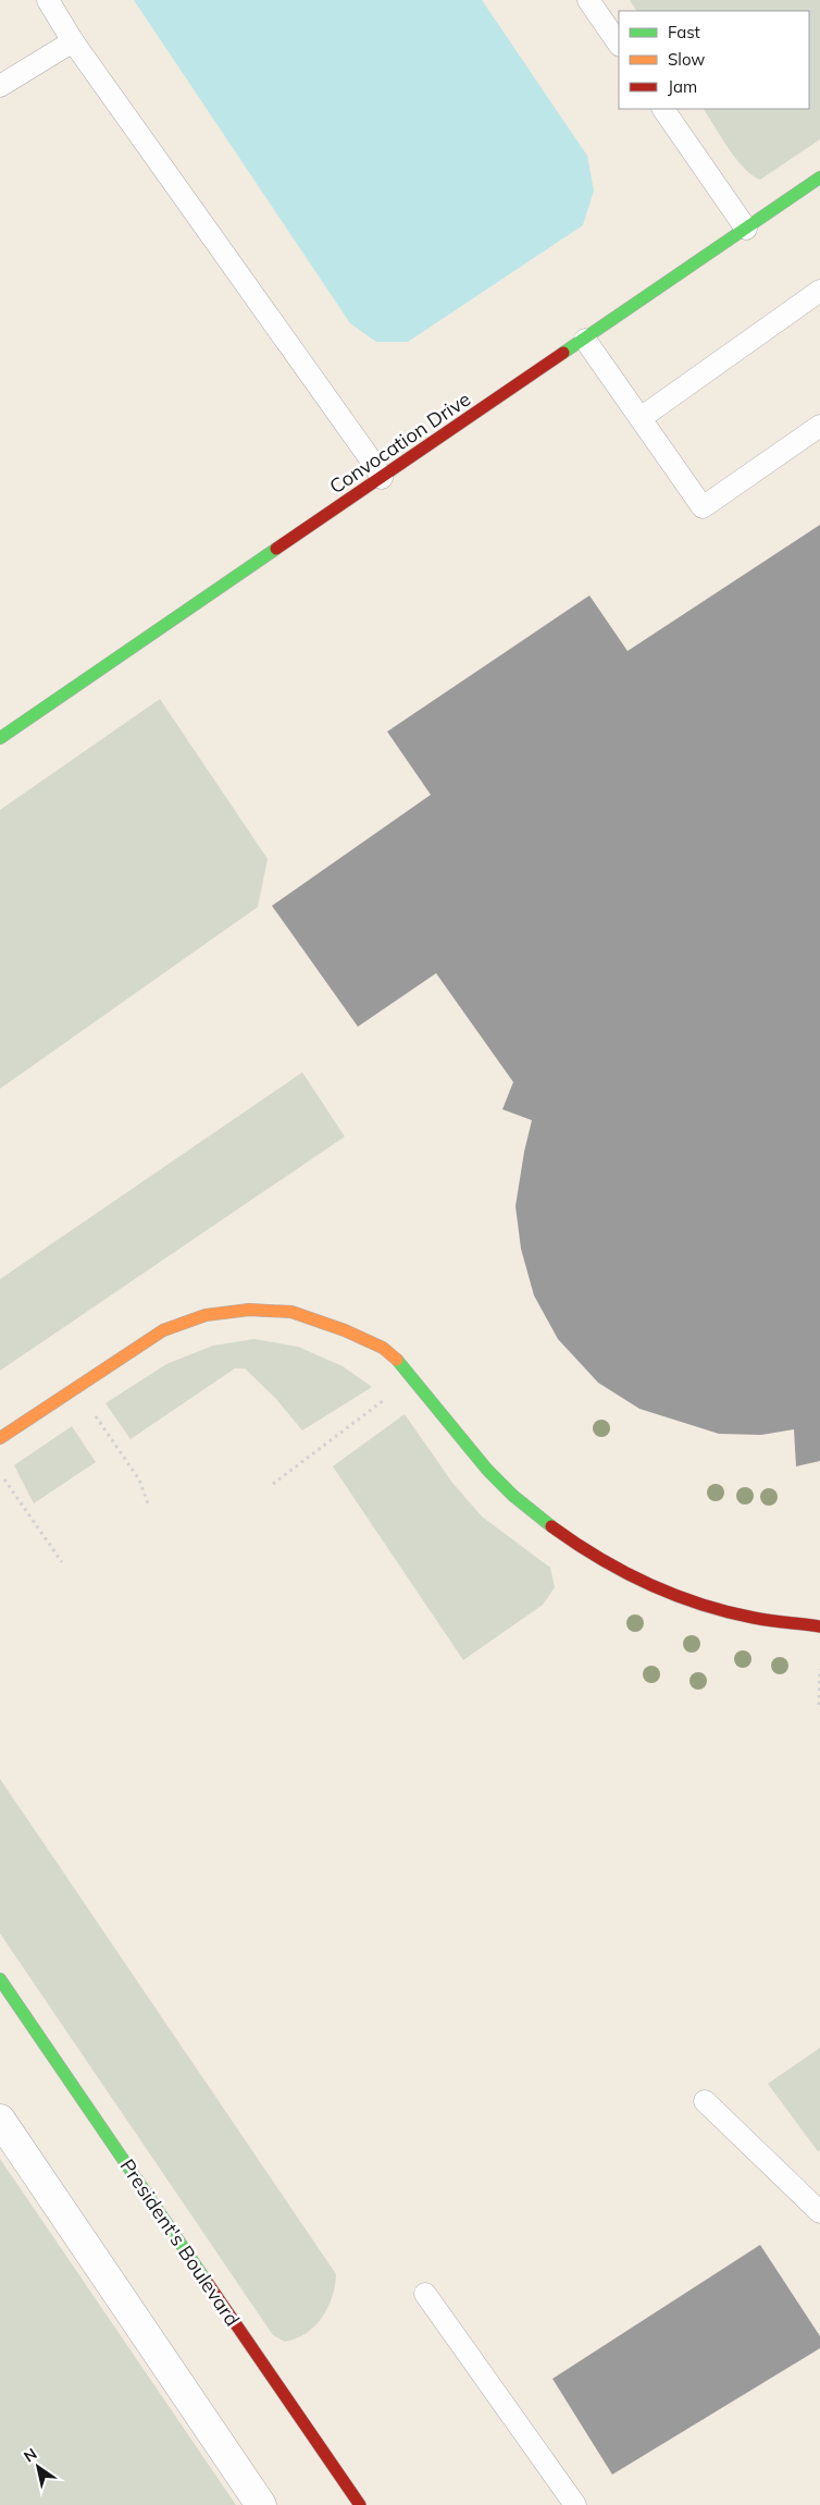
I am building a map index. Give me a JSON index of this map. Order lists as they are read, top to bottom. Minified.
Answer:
{"streets":{"street":["Convocation Drive","President's Boulevard"]},"legend":["Fast","Slow","Jam"],"north":"top left"}
